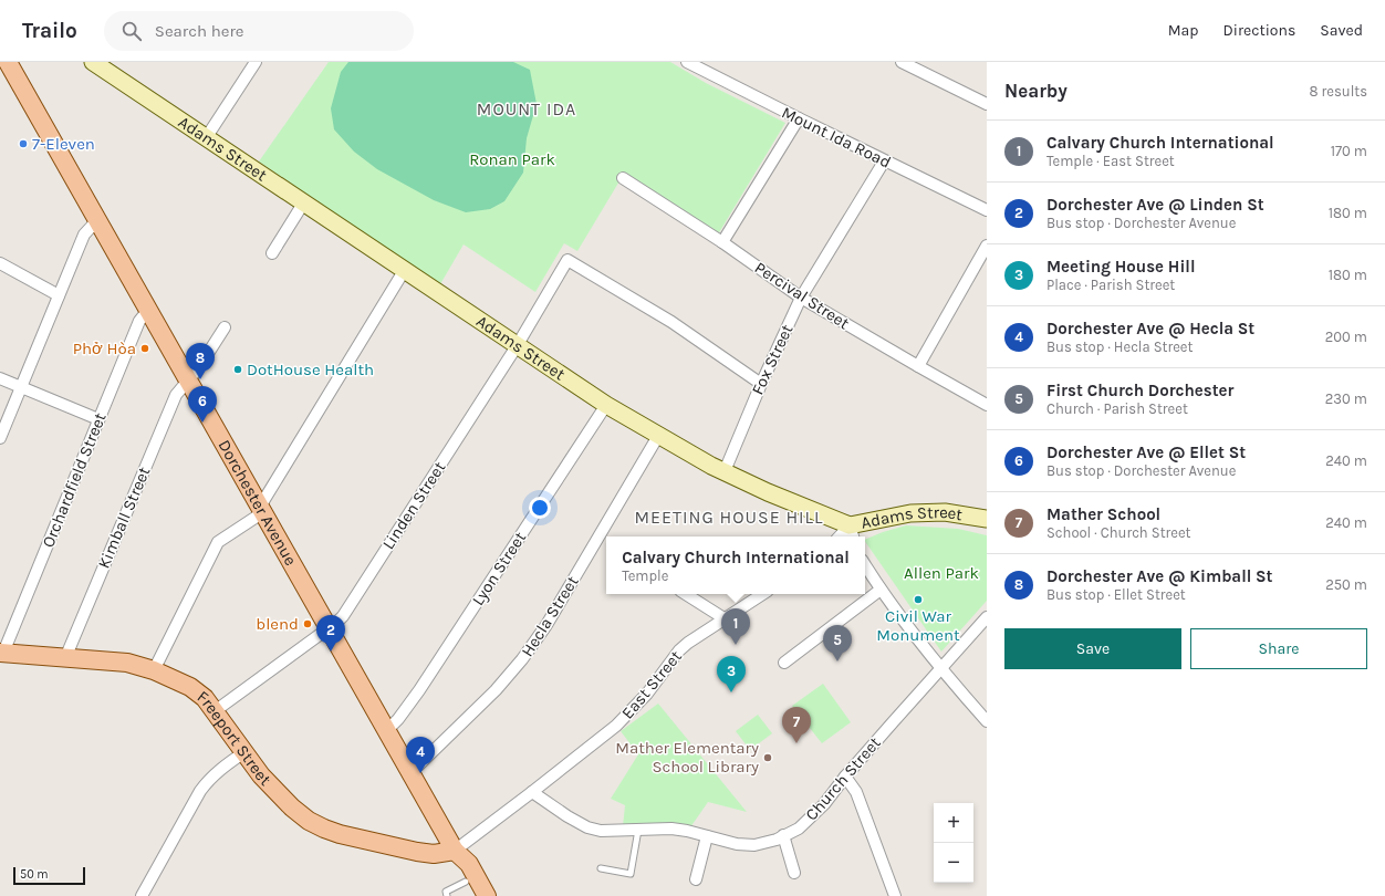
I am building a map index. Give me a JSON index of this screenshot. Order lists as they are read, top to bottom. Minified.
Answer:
{"streets":{"main road":["Adams Street","Dorchester Avenue","Freeport Street"],"street":["Mount Ida Road","Percival Street","Fox Street","Orchardfield Street","Linden Street","Kimball Street","Lyon Street","Hecla Street","East Street","Church Street"]},"crossings":[["Mount Ida Road","Fox Street"],["Adams Street","Fox Street"],["Adams Street","Linden Street"],["Adams Street","Lyon Street"],["Adams Street","Hecla Street"],["Percival Street","Fox Street"],["Fox Street","Linden Street"],["Orchardfield Street","Dorchester Avenue"],["Orchardfield Street","Freeport Street"],["Dorchester Avenue","Linden Street"],["Dorchester Avenue","Kimball Street"],["Dorchester Avenue","Lyon Street"],["Dorchester Avenue","Hecla Street"],["Dorchester Avenue","East Street"],["Dorchester Avenue","Freeport Street"],["Linden Street","Freeport Street"],["Kimball Street","Freeport Street"],["East Street","Freeport Street"],["East Street","Church Street"]],"districts":["MOUNT IDA","MEETING HOUSE HILL"],"parks":["Ronan Park","Allen Park"],"places":["7-Eleven","Phở Hòa","DotHouse Health","Civil War Monument","blend","Mather Elementary School Library"],"scale_bar":"50 m","page":{"header":"Trailo","search":"Search here","nav":["Map","Directions","Saved"],"heading":["Nearby","8 results"],"list":[{"mark":"1","name":"Calvary Church International","note":"Temple · East Street","value":"170 m"},{"mark":"2","name":"Dorchester Ave @ Linden St","note":"Bus stop · Dorchester Avenue","value":"180 m"},{"mark":"3","name":"Meeting House Hill","note":"Place · Parish Street","value":"180 m"},{"mark":"4","name":"Dorchester Ave @ Hecla St","note":"Bus stop · Hecla Street","value":"200 m"},{"mark":"5","name":"First Church Dorchester","note":"Church · Parish Street","value":"230 m"},{"mark":"6","name":"Dorchester Ave @ Ellet St","note":"Bus stop · Dorchester Avenue","value":"240 m"},{"mark":"7","name":"Mather School","note":"School · Church Street","value":"240 m"},{"mark":"8","name":"Dorchester Ave @ Kimball St","note":"Bus stop · Ellet Street","value":"250 m"}],"pins":["8","6","1","2","5","3","7","4"],"popup":["Calvary Church International","Temple"],"buttons":["Save","Share"],"map_buttons":["+","−"],"scale":"50 m"}}
